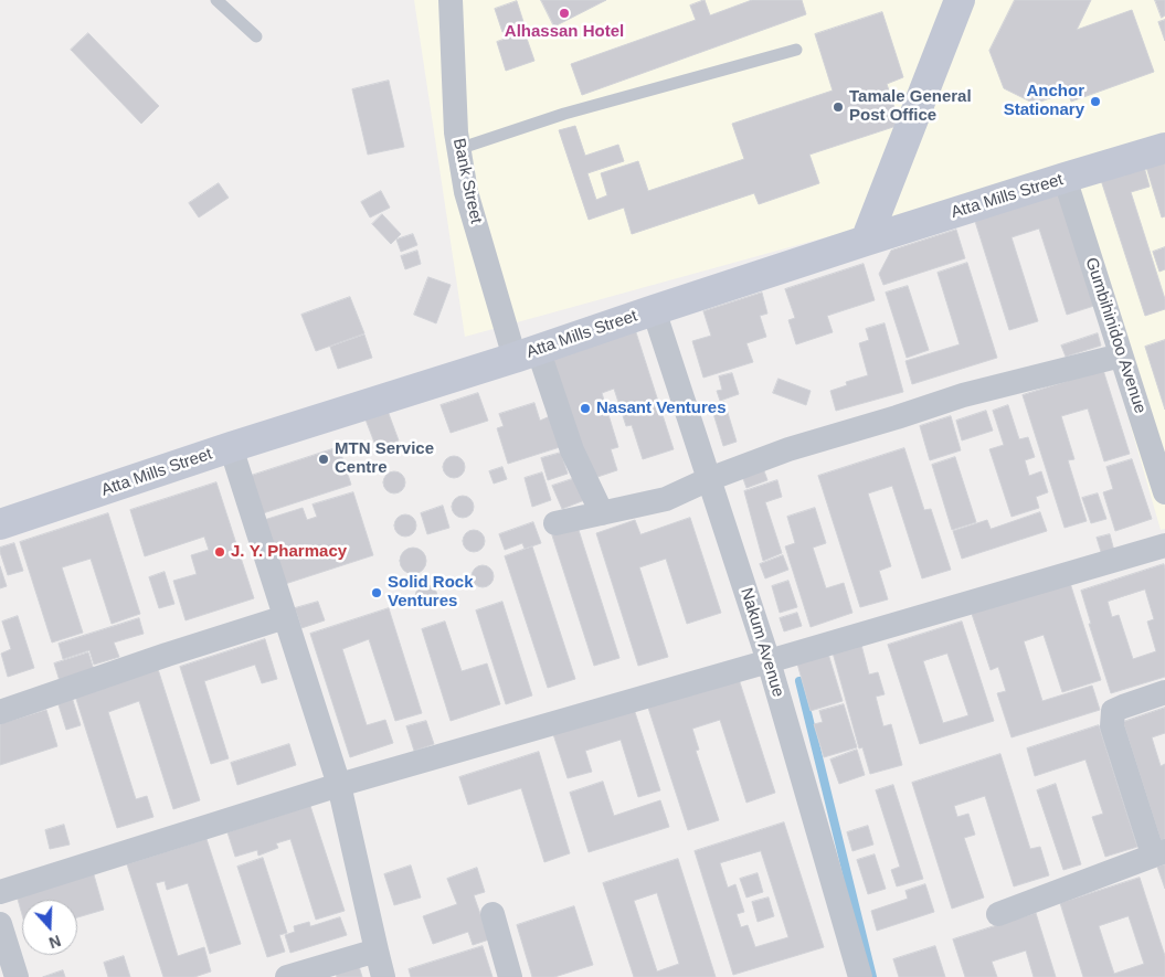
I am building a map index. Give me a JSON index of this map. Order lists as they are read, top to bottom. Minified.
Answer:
{"streets":{"street":["Bank Street","Atta Mills Street","Gumbihinidoo Avenue","Nakum Avenue"]},"crossings":[["Bank Street","Atta Mills Street"],["Atta Mills Street","Gumbihinidoo Avenue"],["Atta Mills Street","Nakum Avenue"]],"places":["Alhassan Hotel","Anchor Stationary","Tamale General Post Office","Nasant Ventures","MTN Service Centre","J. Y. Pharmacy","Solid Rock Ventures"],"north":"bottom"}
